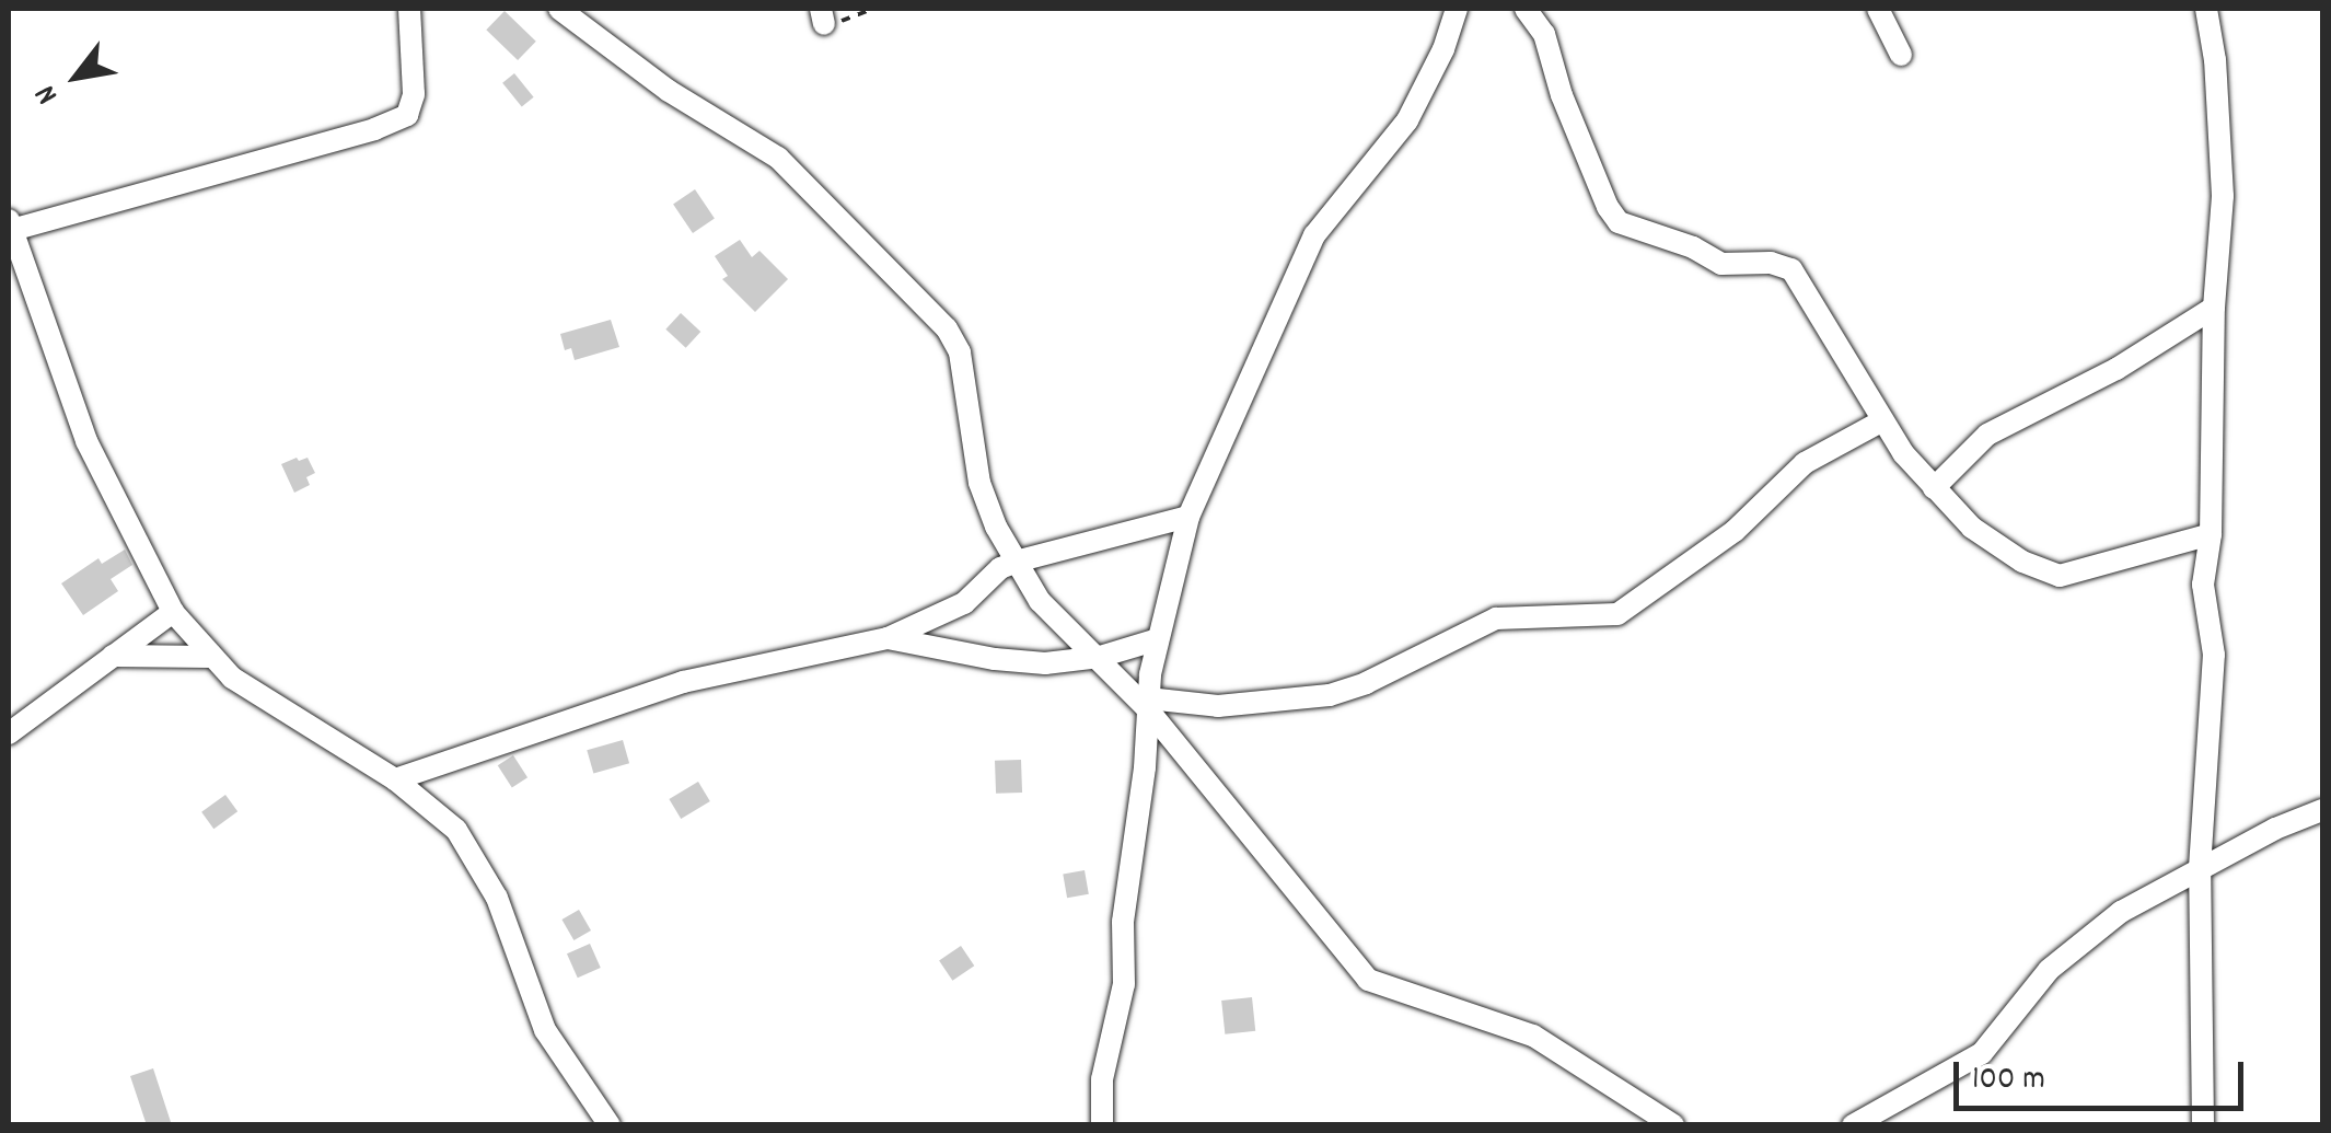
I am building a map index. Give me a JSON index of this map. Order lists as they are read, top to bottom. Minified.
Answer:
{"scale_bar":"100 m","north":"bottom left"}
